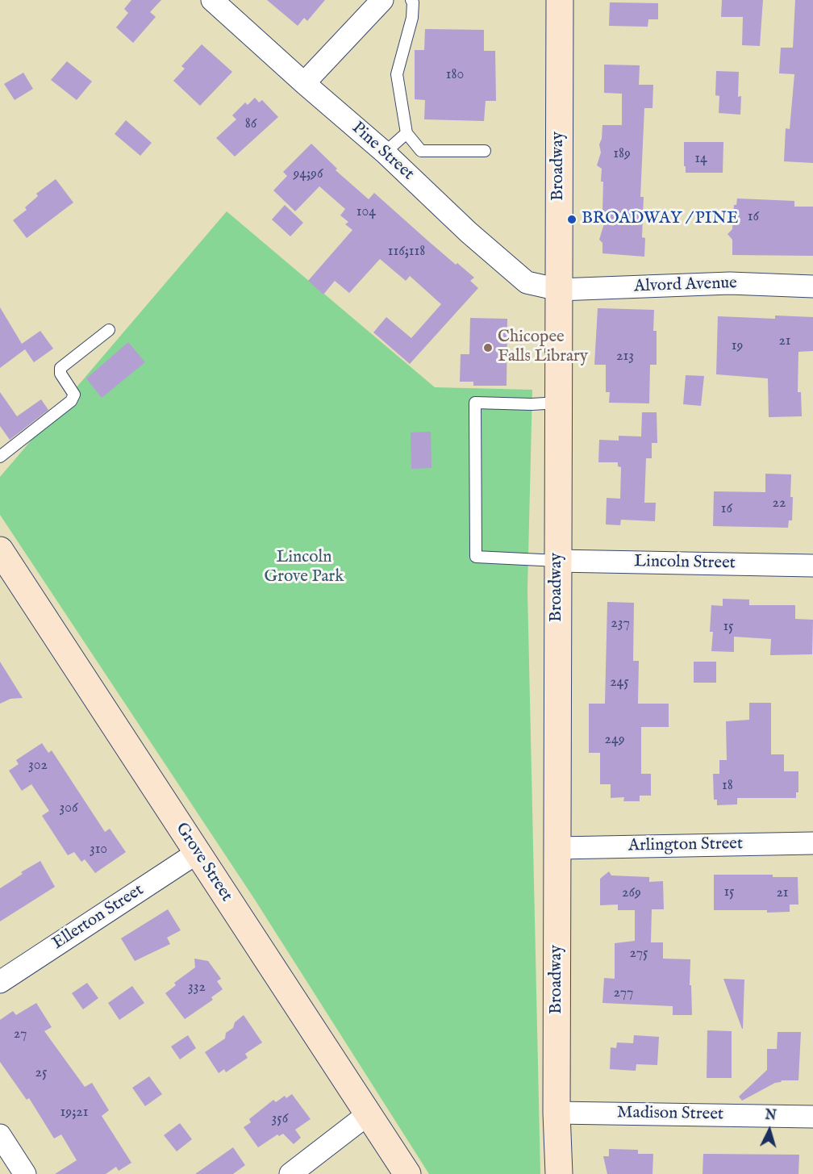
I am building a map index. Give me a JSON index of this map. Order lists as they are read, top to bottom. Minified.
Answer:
{"streets":{"main road":["Broadway","Grove Street"],"street":["Pine Street","Alvord Avenue","Lincoln Street","Arlington Street","Ellerton Street","Madison Street"]},"crossings":[["Pine Street","Broadway"],["Pine Street","Alvord Avenue"],["Broadway","Alvord Avenue"],["Broadway","Lincoln Street"],["Broadway","Arlington Street"],["Broadway","Madison Street"],["Grove Street","Ellerton Street"]],"parks":["Lincoln Grove Park"],"places":["BROADWAY / PINE","Chicopee Falls Library"],"house_numbers":["180","86","189","14","94;96","104","16","116;118","21","19","213","22","16","237","15","245","249","302","18","306","310","15","269","21","275","332","277","27","25","19;21","356"],"north":"top"}
